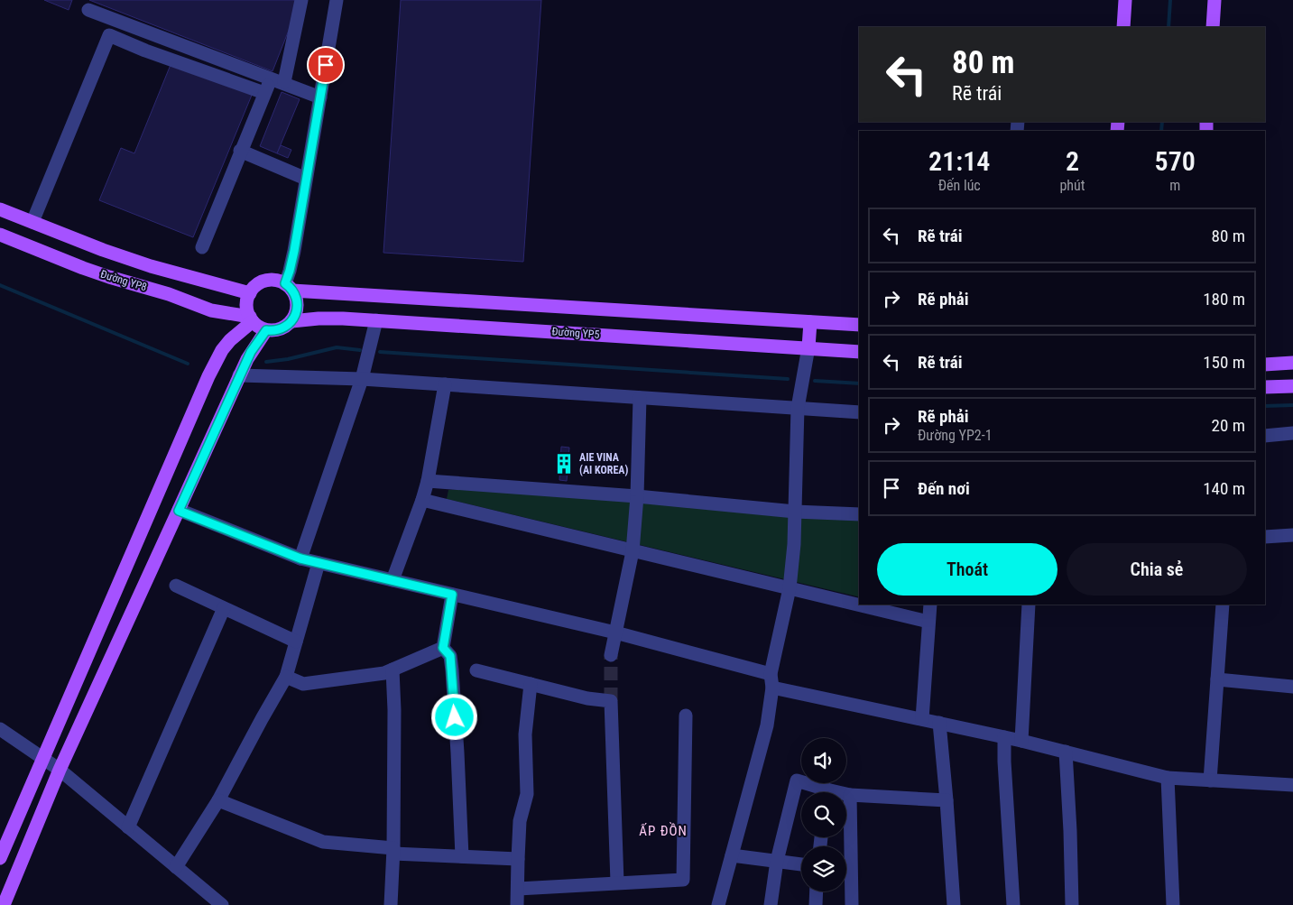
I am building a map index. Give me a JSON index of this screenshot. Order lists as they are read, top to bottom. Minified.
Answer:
{"streets":{"main road":["Đường YP8","Đường YP5"]},"crossings":[["Đường YP8","Đường YP5"]],"districts":["ẤP ĐỒN"],"places":{"building":["AIE VINA (AI KOREA)"]},"page":{"turn":["80 m","Rẽ trái"],"eta":["21:14","Đến lúc","2","phút","570","m"],"list":[{"name":"Rẽ trái","value":"80 m"},{"name":"Rẽ phải","value":"180 m"},{"name":"Rẽ trái","value":"150 m"},{"name":"Rẽ phải","note":"Đường YP2-1","value":"20 m"},{"name":"Đến nơi","value":"140 m"}],"buttons":["Thoát","Chia sẻ"]}}
